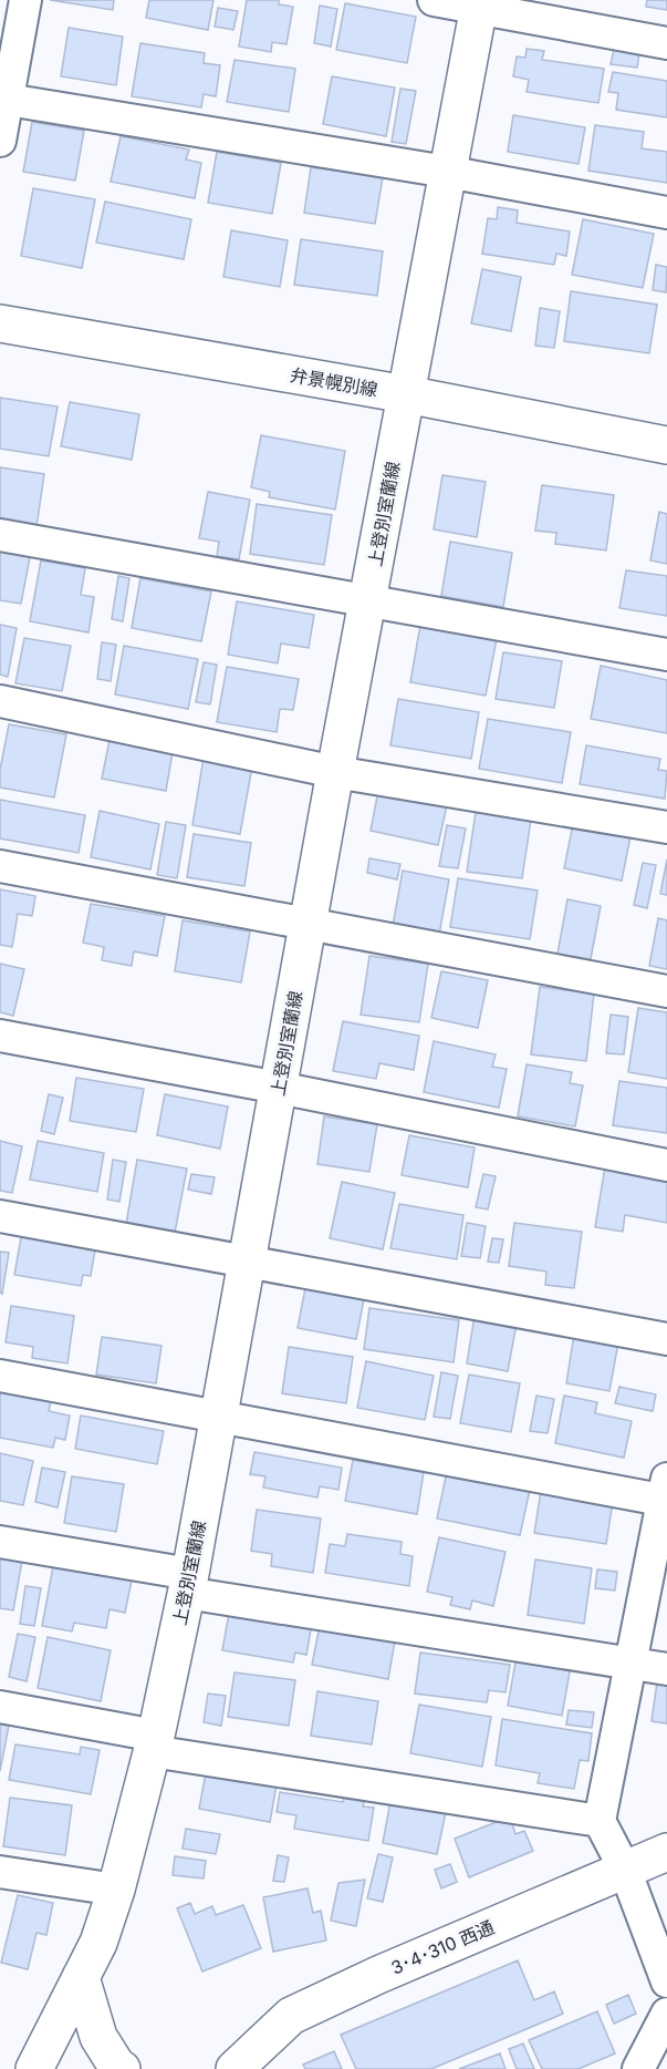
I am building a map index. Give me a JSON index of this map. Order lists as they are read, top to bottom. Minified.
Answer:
{"streets":{"main road":["弁景幌別線","上登別室蘭線","3･4･310 西通"]},"crossings":[["弁景幌別線","上登別室蘭線"]]}
